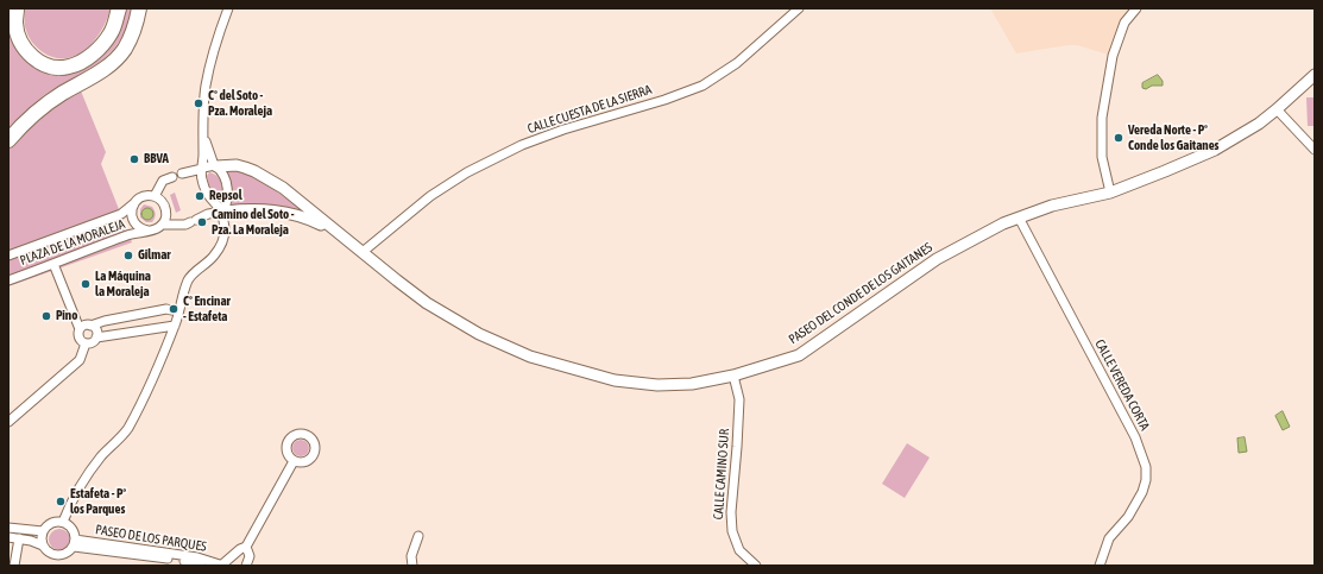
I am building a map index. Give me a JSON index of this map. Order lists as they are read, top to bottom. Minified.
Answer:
{"streets":{"street":["CALLE CUESTA DE LA SIERRA","PLAZA DE LA MORALEJA","PASEO DEL CONDE DE LOS GAITANES","CALLE VEREDA CORTA","CALLE CAMINO SUR","PASEO DE LOS PARQUES"]},"crossings":[["CALLE CUESTA DE LA SIERRA","PASEO DEL CONDE DE LOS GAITANES"],["PLAZA DE LA MORALEJA","PASEO DEL CONDE DE LOS GAITANES"],["PASEO DEL CONDE DE LOS GAITANES","CALLE VEREDA CORTA"],["PASEO DEL CONDE DE LOS GAITANES","CALLE CAMINO SUR"]],"places":["Cº del Soto - Pza. Moraleja","Vereda Norte - Pº Conde los Gaitanes","BBVA","Repsol","Camino del Soto - Pza. La Moraleja","Gilmar","La Máquina la Moraleja","Cº Encinar - Estafeta","Pino","Estafeta - Pº los Parques"]}
